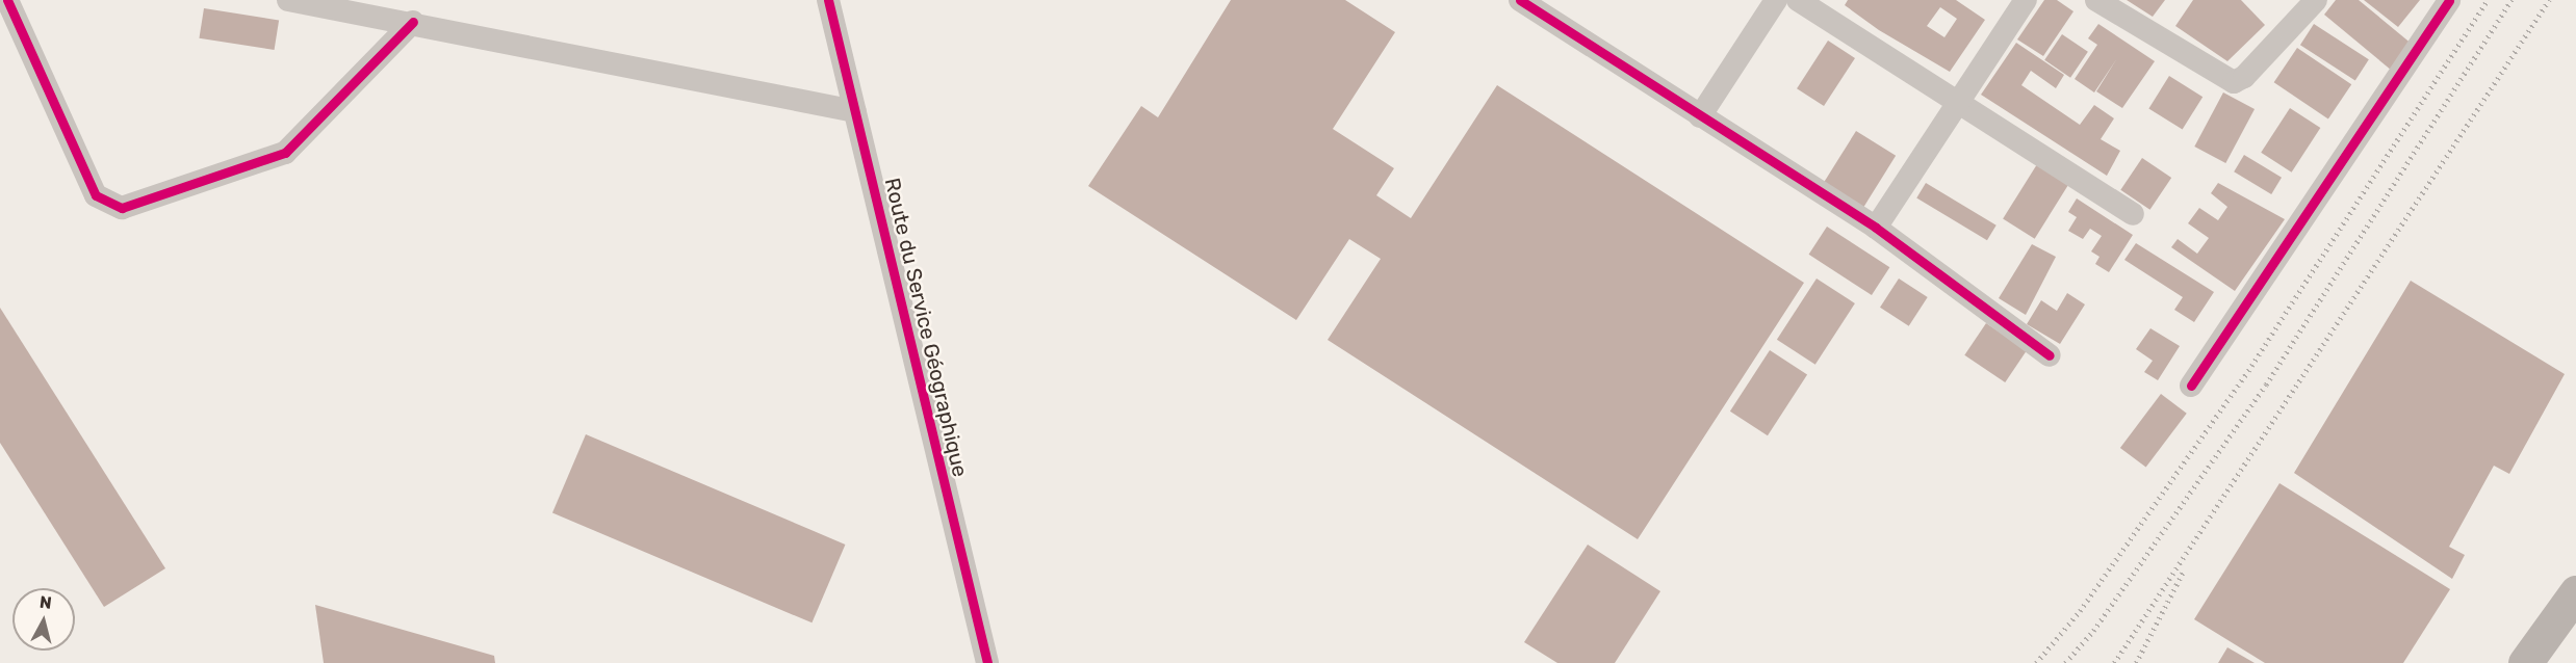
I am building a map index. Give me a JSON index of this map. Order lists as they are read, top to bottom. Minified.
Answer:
{"streets":{"street":["Route du Service Géographique"]},"north":"top"}
